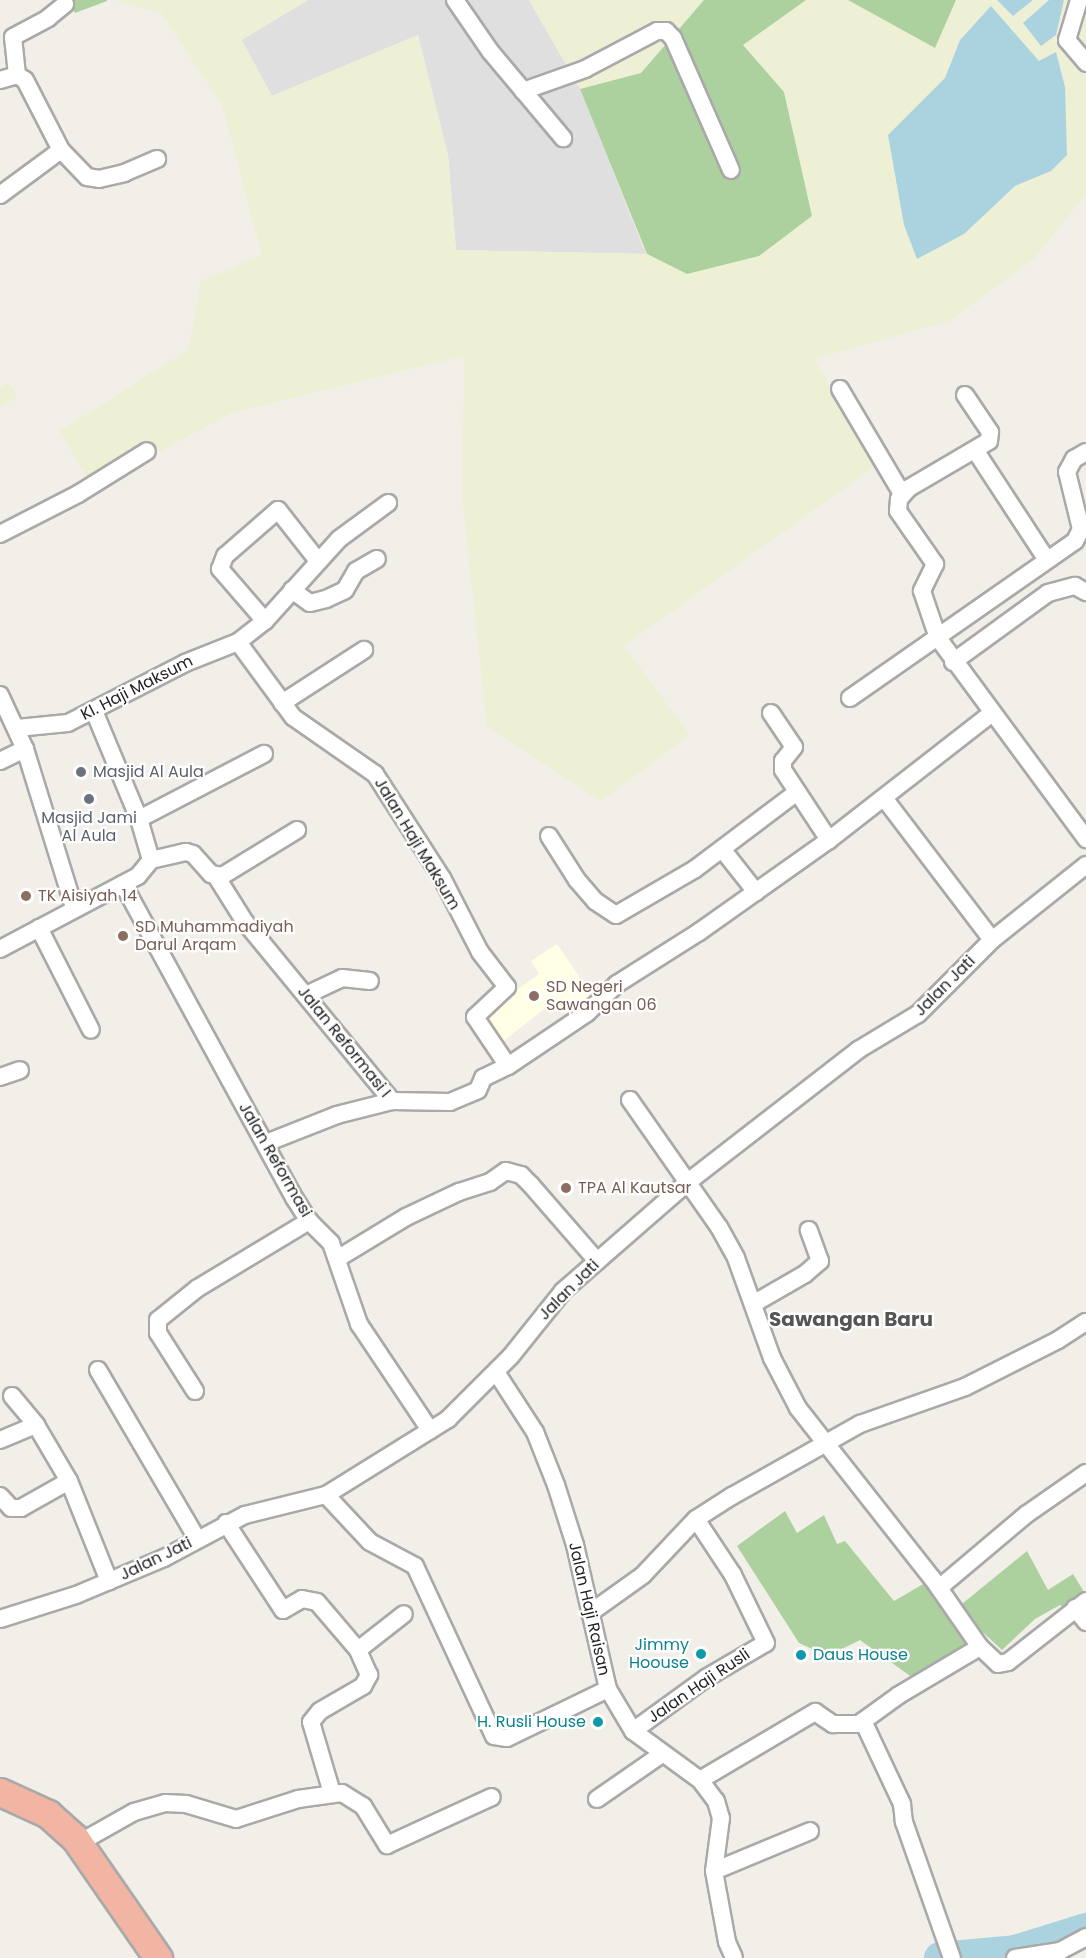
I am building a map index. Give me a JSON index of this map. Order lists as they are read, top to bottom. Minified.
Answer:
{"streets":{"street":["Kl. Haji Maksum","Jalan Haji Maksum","Jalan Jati","Jalan Reformasi I","Jalan Reformasi","Jalan Haji Raisan","Jalan Haji Rusli"]},"crossings":[["Kl. Haji Maksum","Jalan Haji Maksum"],["Jalan Jati","Jalan Reformasi"],["Jalan Jati","Jalan Haji Raisan"],["Jalan Reformasi I","Jalan Reformasi"],["Jalan Haji Raisan","Jalan Haji Rusli"]],"districts":["Sawangan Baru"],"places":["Masjid Al Aula","Masjid Jami Al Aula","TK Aisiyah 14","SD Muhammadiyah Darul Arqam","SD Negeri Sawangan 06","TPA Al Kautsar","Jimmy Hoouse","Daus House","H. Rusli House"]}
